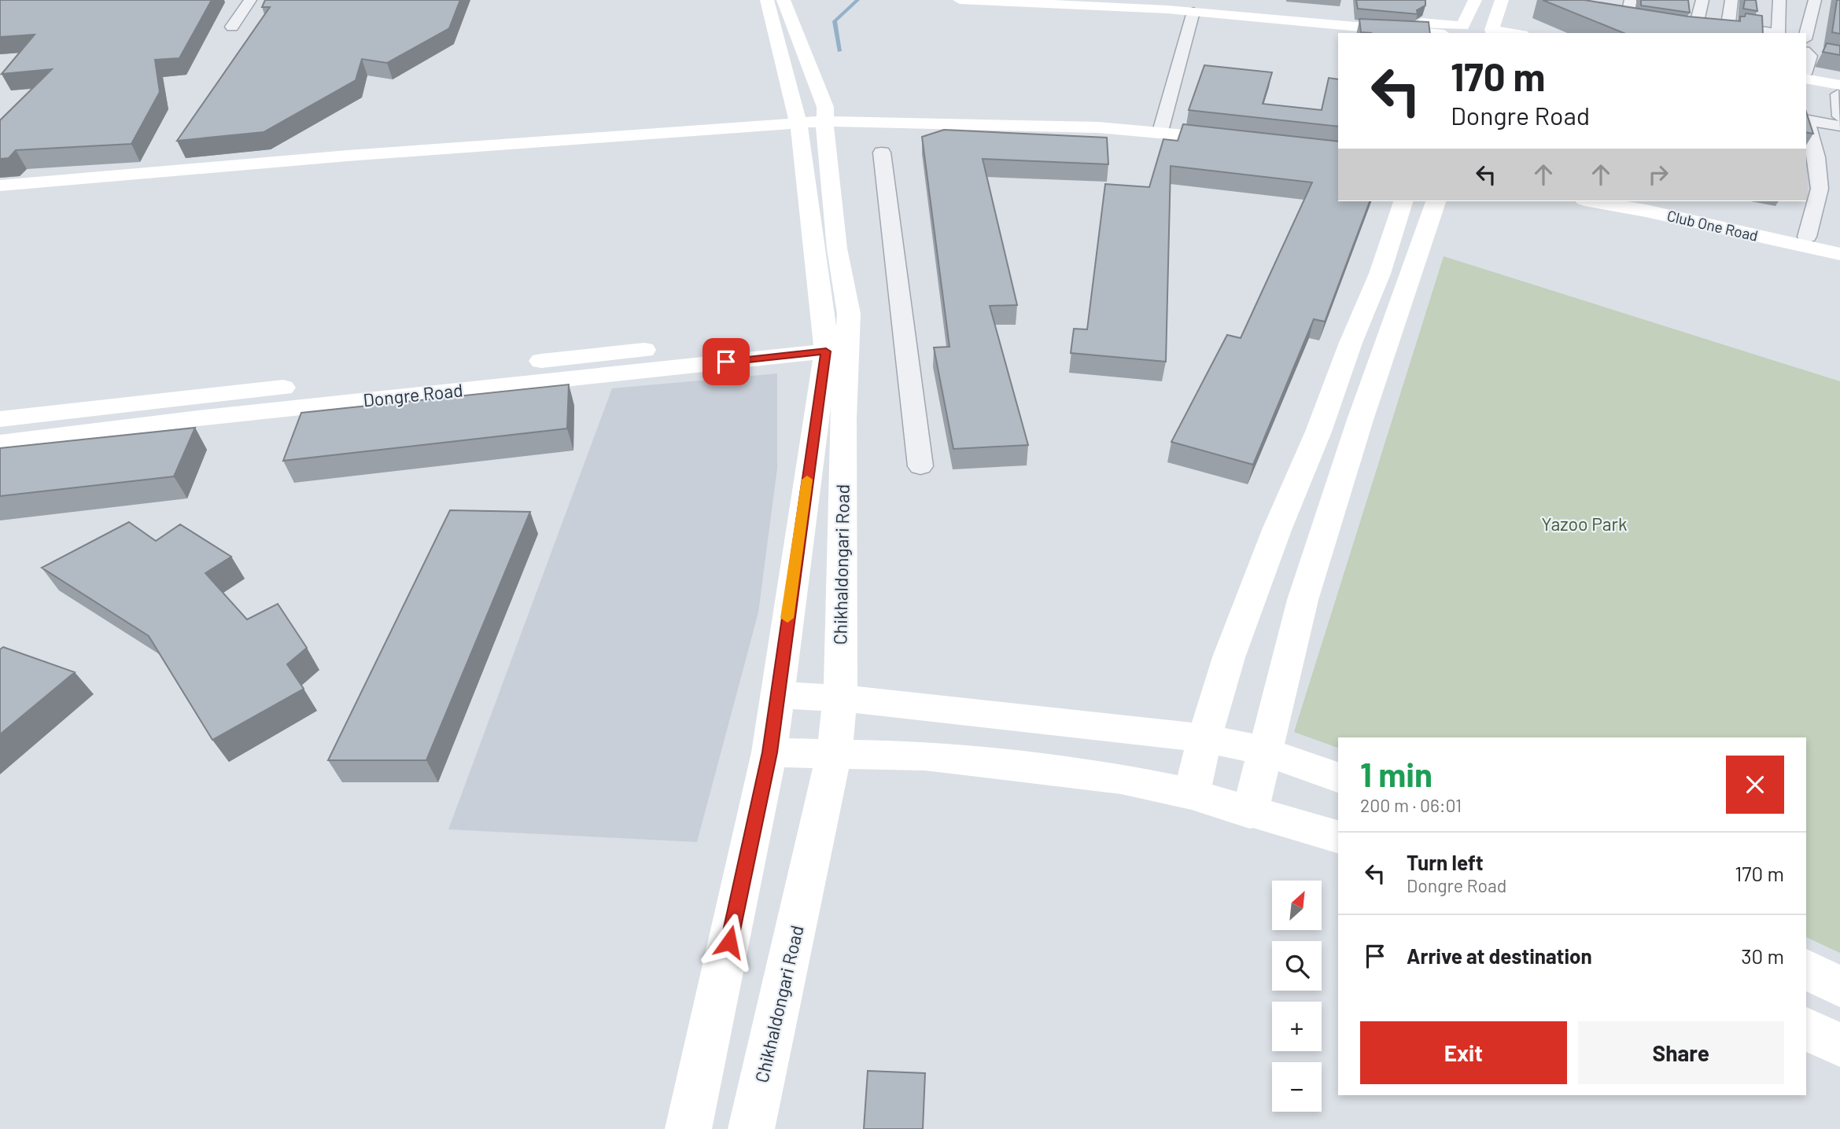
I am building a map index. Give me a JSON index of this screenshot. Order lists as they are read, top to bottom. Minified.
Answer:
{"streets":{"street":["Club One Road","Dongre Road","Chikhaldongari Road"]},"crossings":[["Dongre Road","Chikhaldongari Road"]],"parks":["Yazoo Park"],"north":"top right","page":{"turn":["170 m","Dongre Road"],"heading":["1 min","200 m · 06:01"],"list":[{"name":"Turn left","note":"Dongre Road","value":"170 m"},{"name":"Arrive at destination","value":"30 m"}],"map_buttons":["+","−"],"buttons":["Exit","Share"]}}
